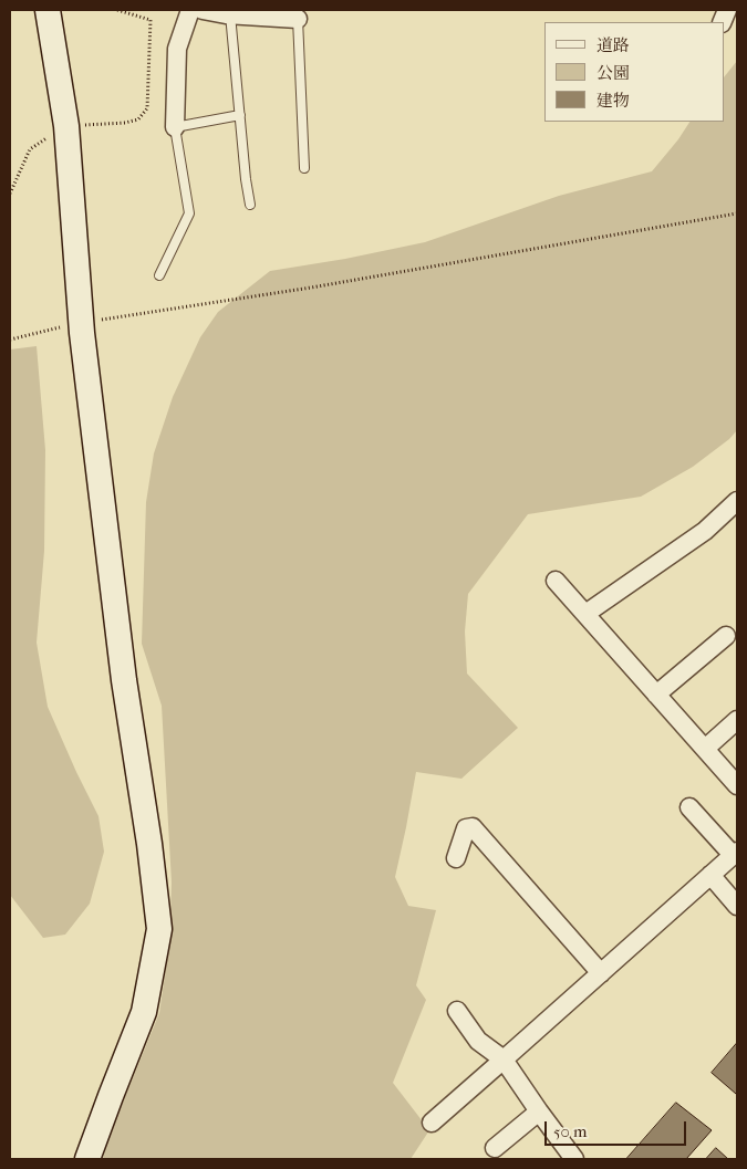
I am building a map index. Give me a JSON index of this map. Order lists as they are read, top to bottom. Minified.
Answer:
{"legend":["道路","公園","建物"],"scale_bar":"50 m"}
